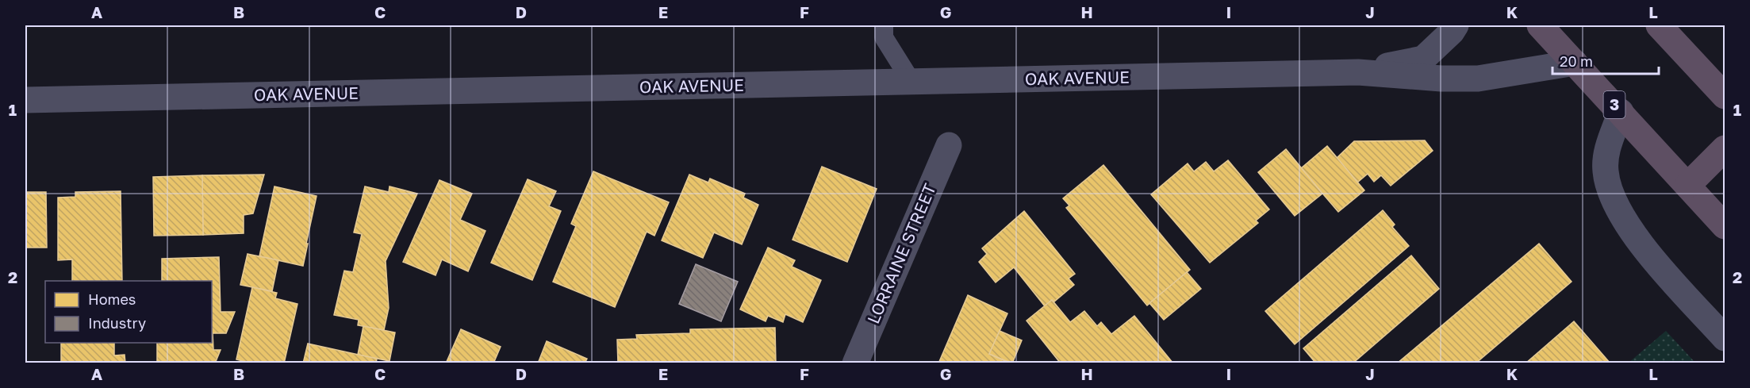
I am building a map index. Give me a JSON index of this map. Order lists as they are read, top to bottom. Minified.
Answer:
{"streets":{"highway":["3"],"street":["OAK AVENUE","LORRAINE STREET"]},"crossings":[["OAK AVENUE","3"]],"legend":["Homes","Industry"],"scale_bar":"20 m","grid":{"columns":["A","B","C","D","E","F","G","H","I","J","K","L"],"rows":["1","2"]}}
